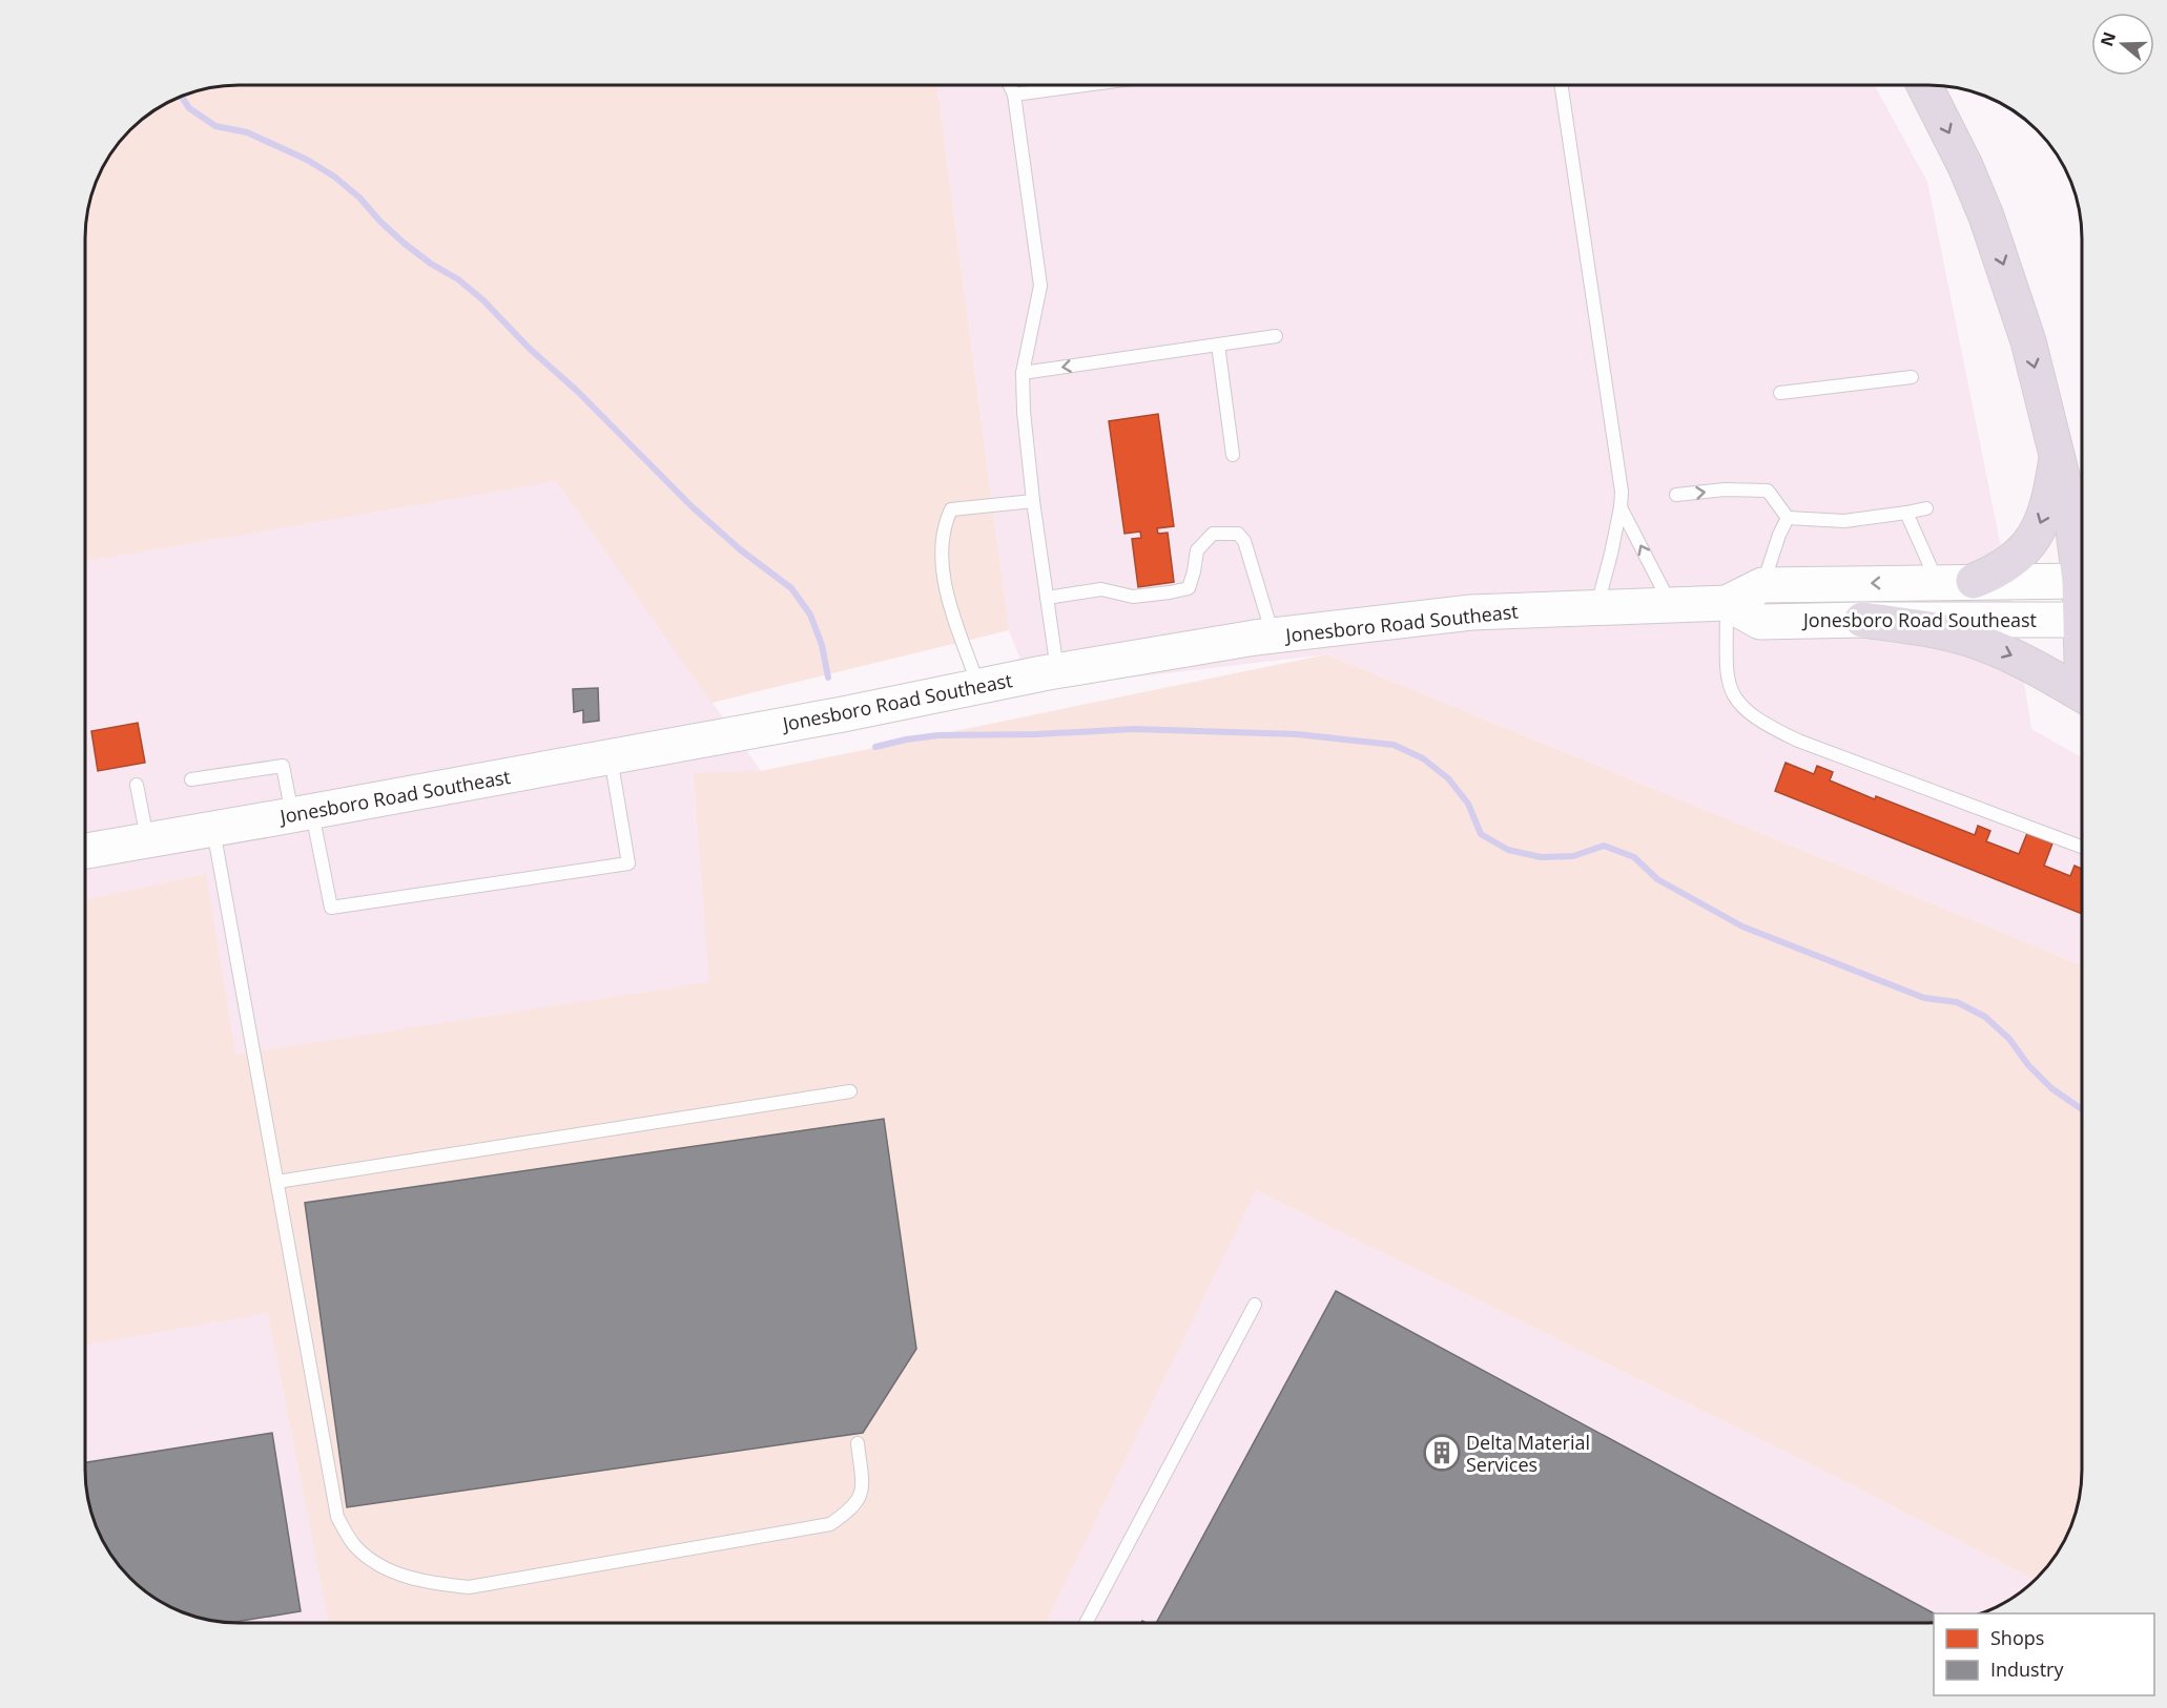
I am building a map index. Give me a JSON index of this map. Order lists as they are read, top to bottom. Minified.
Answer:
{"streets":{"main road":["Jonesboro Road Southeast"]},"places":{"building":["Delta Material Services"]},"legend":["Shops","Industry"],"north":"left"}
